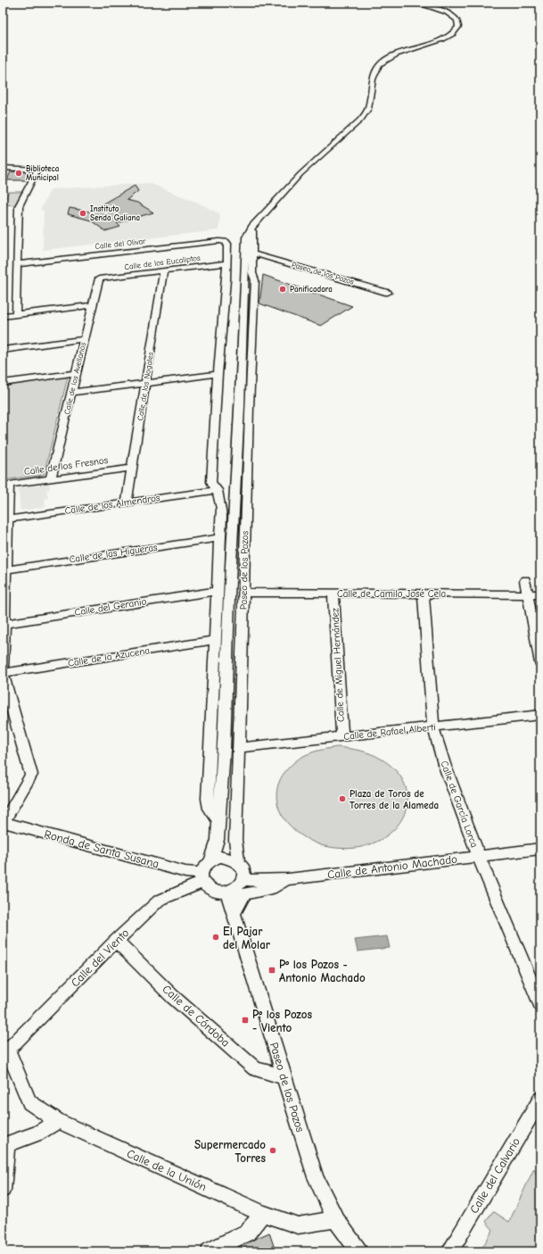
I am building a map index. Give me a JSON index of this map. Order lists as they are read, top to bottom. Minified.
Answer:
{"streets":{"street":["Calle del Olivar","Calle de los Eucaliptos","Paseo de los Pozos","Calle de los Avellanos","Calle de los Nogales","Calle de los Fresnos","Calle de los Almendros","Calle de las Higueras","Calle de Camilo José Cela","Calle del Geranio","Calle de la Azucena","Calle de Miguel Hernández","Calle de Rafael Alberti","Calle de García Lorca","Ronda de Santa Susana","Calle de Antonio Machado","Calle del Viento","Calle de Córdoba","Calle de la Unión","Calle del Calvario"]},"crossings":[["Calle del Olivar","Paseo de los Pozos"],["Calle de los Eucaliptos","Paseo de los Pozos"],["Calle de los Eucaliptos","Calle de los Avellanos"],["Calle de los Eucaliptos","Calle de los Nogales"],["Paseo de los Pozos","Calle de los Almendros"],["Paseo de los Pozos","Calle de las Higueras"],["Paseo de los Pozos","Calle de Camilo José Cela"],["Paseo de los Pozos","Calle del Geranio"],["Paseo de los Pozos","Calle de la Azucena"],["Paseo de los Pozos","Calle de Rafael Alberti"],["Paseo de los Pozos","Ronda de Santa Susana"],["Paseo de los Pozos","Calle de Antonio Machado"],["Paseo de los Pozos","Calle del Viento"],["Paseo de los Pozos","Calle de Córdoba"],["Paseo de los Pozos","Calle de la Unión"],["Calle de los Avellanos","Calle de los Fresnos"],["Calle de los Nogales","Calle de los Fresnos"],["Calle de los Nogales","Calle de los Almendros"],["Calle de Camilo José Cela","Calle de Miguel Hernández"],["Calle de Camilo José Cela","Calle de García Lorca"],["Calle de Miguel Hernández","Calle de Rafael Alberti"],["Calle de Rafael Alberti","Calle de García Lorca"],["Calle de García Lorca","Calle de Antonio Machado"],["Ronda de Santa Susana","Calle de Antonio Machado"],["Ronda de Santa Susana","Calle del Viento"],["Calle de Antonio Machado","Calle del Viento"],["Calle del Viento","Calle de Córdoba"],["Calle del Viento","Calle de la Unión"]],"places":{"other":["Biblioteca Municipal","Instituto Senda Galiana","Panificadora","Plaza de Toros de Torres de la Alameda","El Pajar del Molar","Supermercado Torres"],"transit":["Pº los Pozos - Antonio Machado","Pº los Pozos - Viento"]}}
